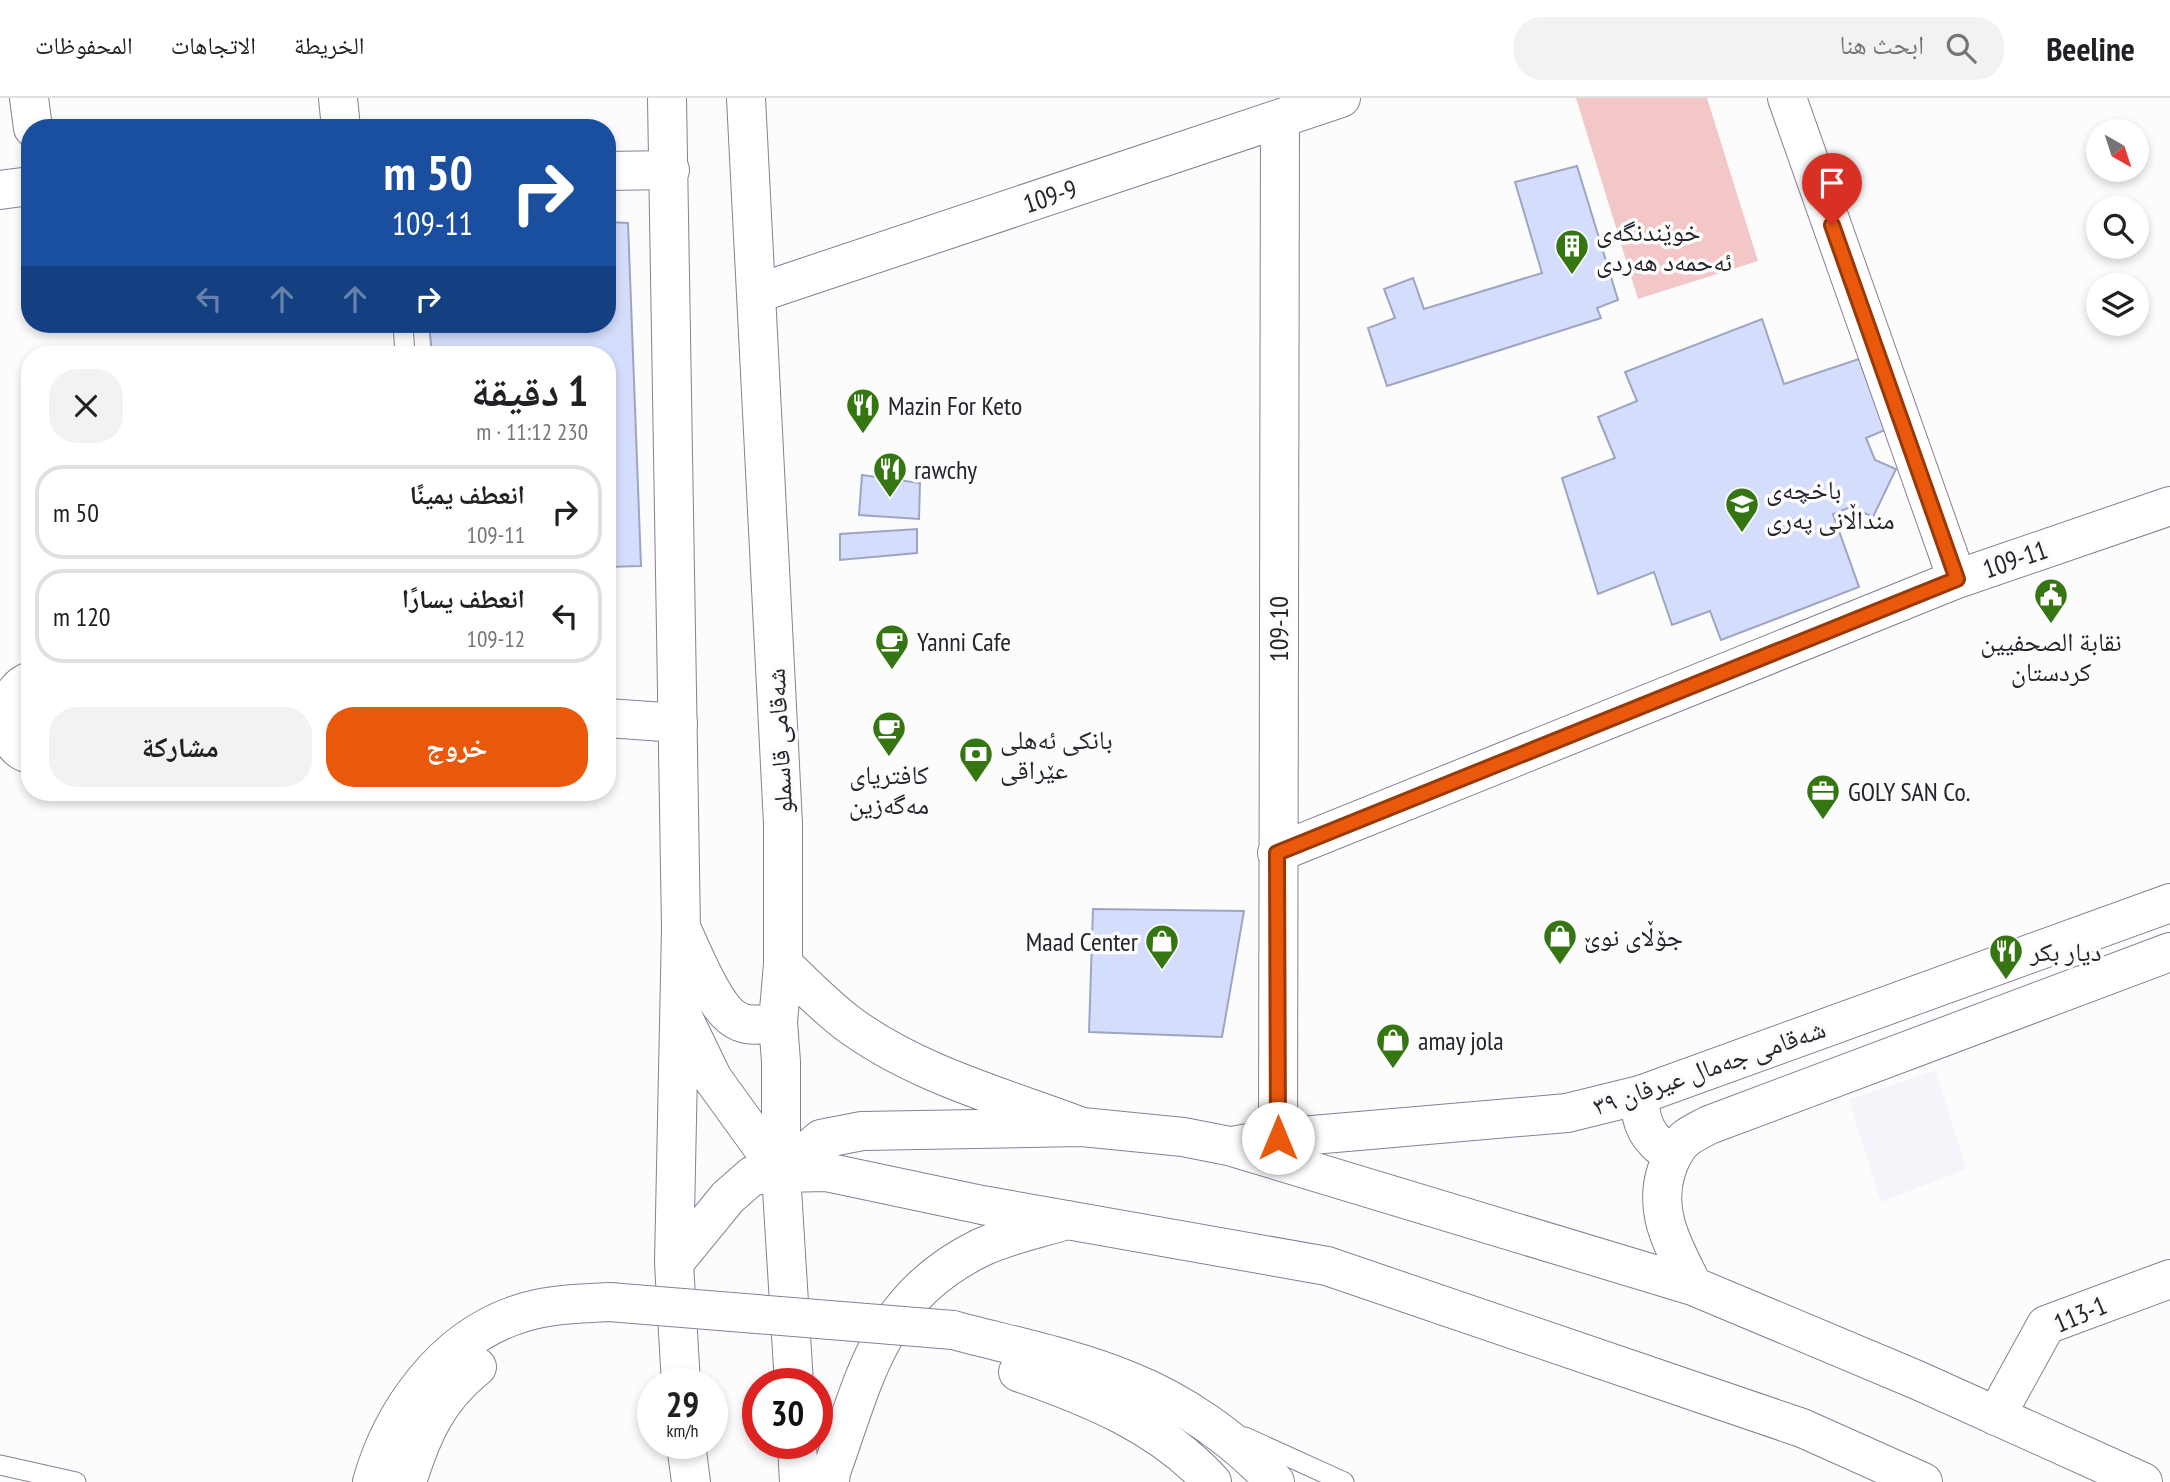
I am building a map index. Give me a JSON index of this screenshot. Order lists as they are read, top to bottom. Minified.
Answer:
{"streets":{"main road":["109-9","109-11","109-10","شەقامی قاسملو","شەقامی جەمال عیرفان ٣٩","113-1"]},"crossings":[["109-9","109-10"],["109-9","شەقامی قاسملو"],["109-11","109-10"],["109-10","شەقامی جەمال عیرفان ٣٩"]],"places":{"building":["خوێندنگەی ئەحمەد هەردی"],"restaurant":["Mazin For Keto","rawchy","ديار بكر"],"school or university":["باخچەی منداڵانی پەری"],"public building":["نقابة الصحفیین کردستان"],"cafe":["Yanni Cafe","کافتریای مەگەزین"],"bank":["بانکی ئەهلی عێراقی"],"office":["GOLY SAN Co."],"shop":["جۆڵای نوێ","Maad Center","amay jola"]},"north":"bottom right","page":{"header":"Beeline","search":"ابحث هنا","nav":["الخريطة","الاتجاهات","المحفوظات"],"turn":["50 m","109-11"],"heading":["1 دقيقة","230 m · 11:12"],"list":[{"name":"انعطف يمينًا","note":"109-11","value":"50 m"},{"name":"انعطف يسارًا","note":"109-12","value":"120 m"}],"buttons":["خروج","مشاركة"],"speed":"29 km/h","limit":"30"}}
